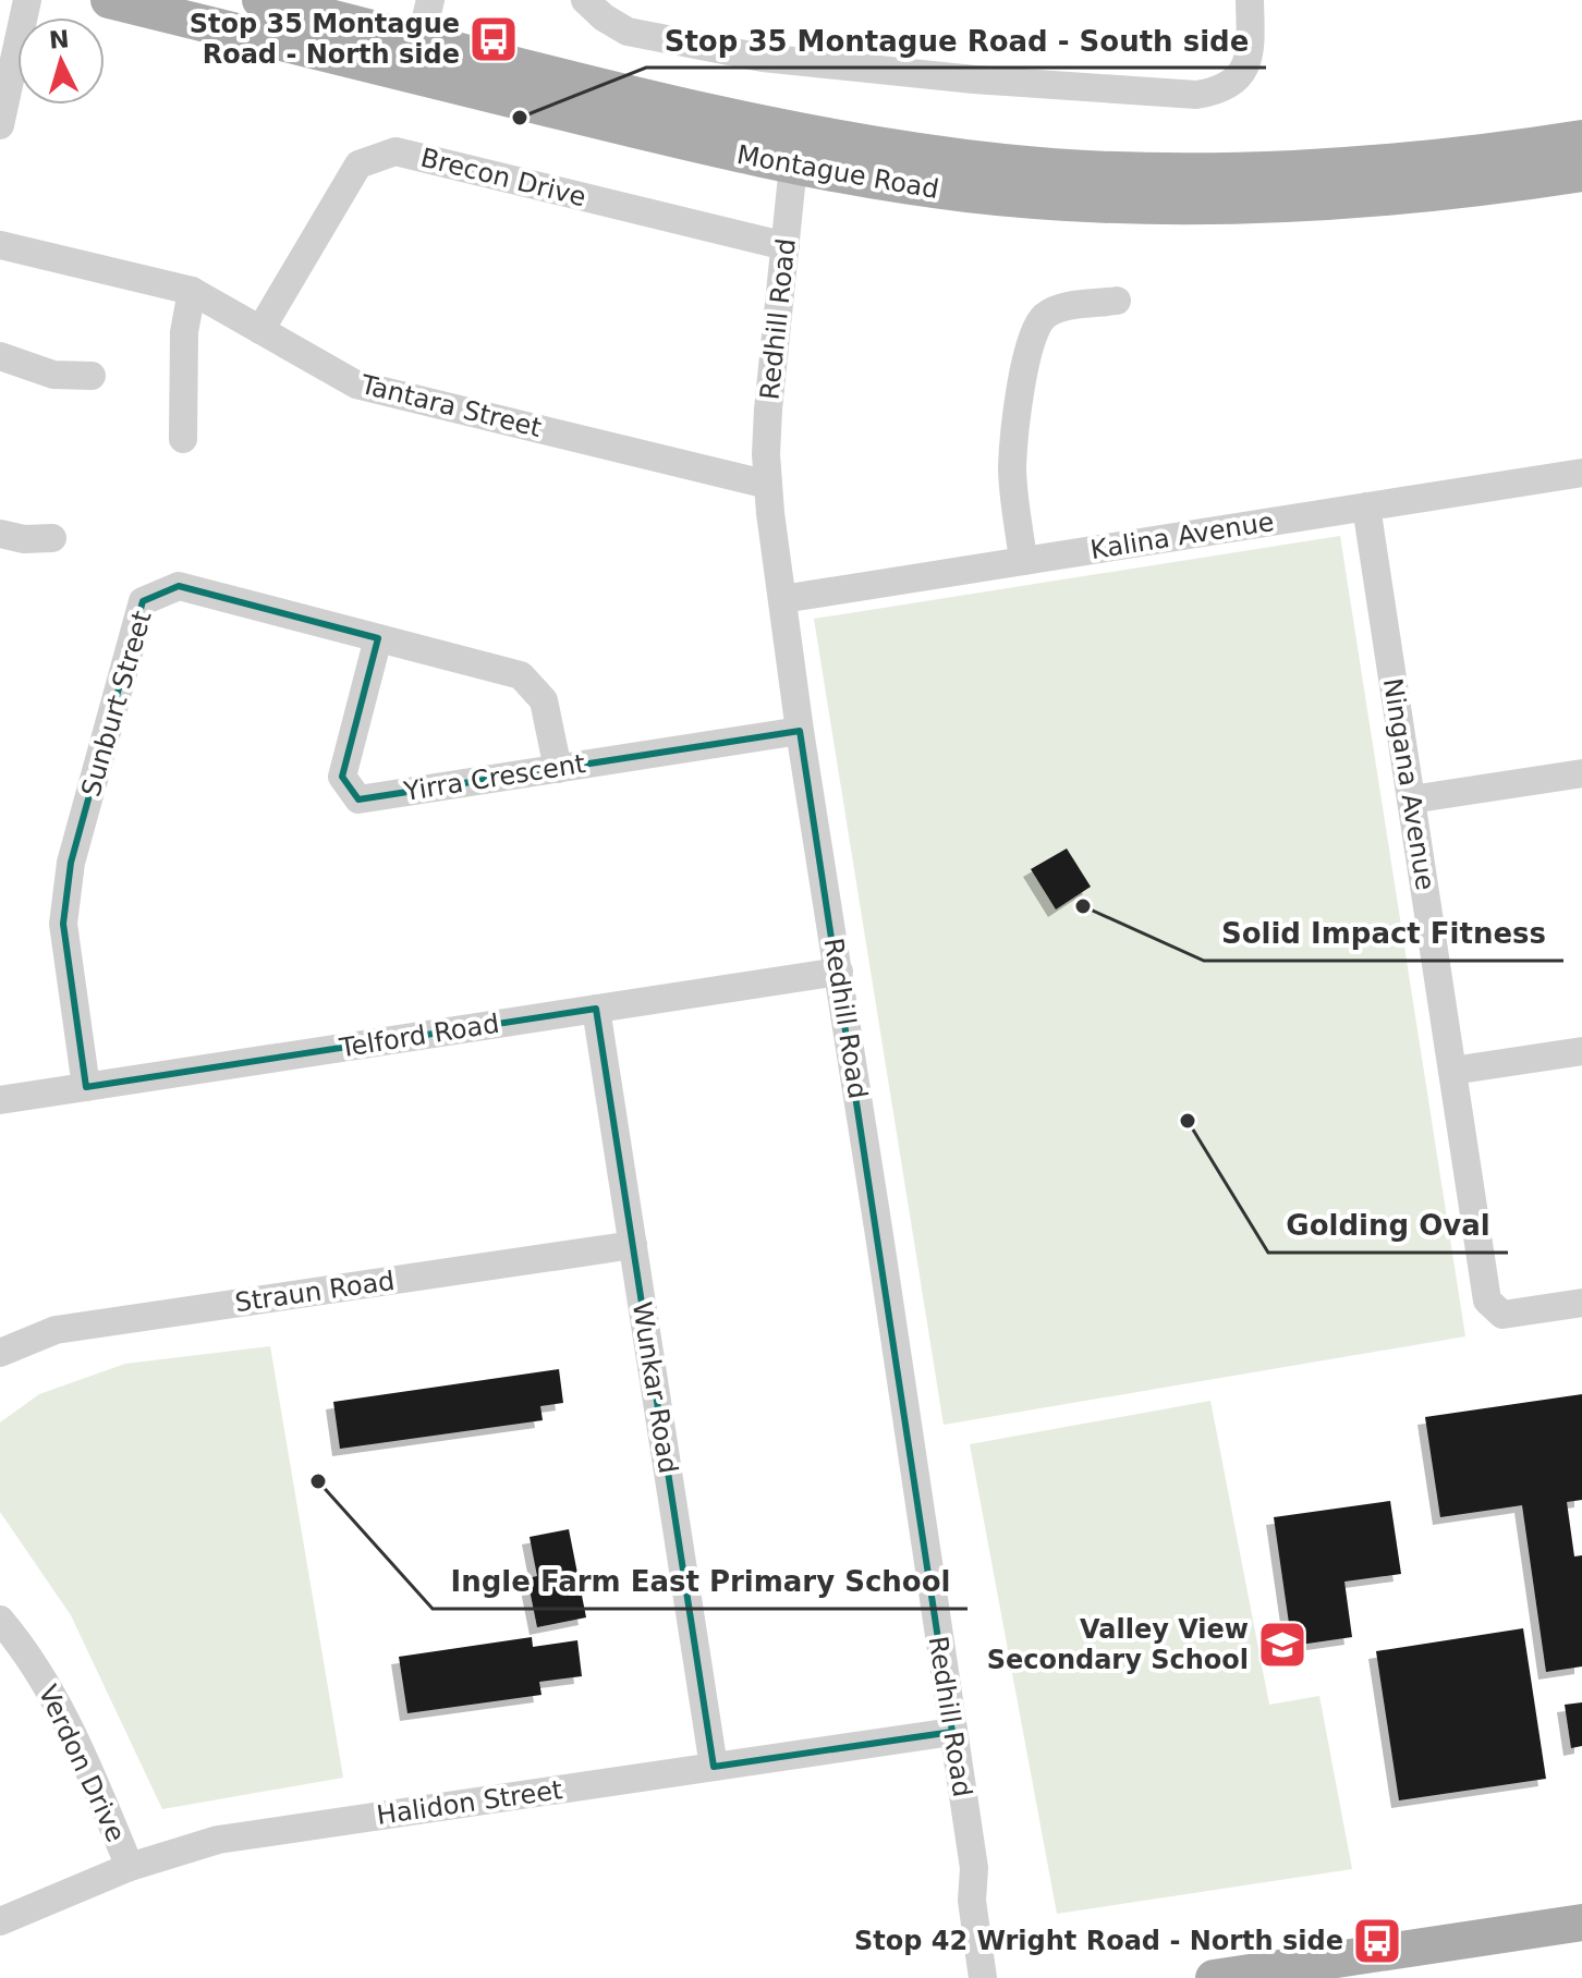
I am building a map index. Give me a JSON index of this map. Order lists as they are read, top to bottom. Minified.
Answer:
{"streets":{"main road":["Montague Road"],"street":["Brecon Drive","Redhill Road","Tantara Street","Kalina Avenue","Sunburt Street","Yirra Crescent","Ningana Avenue","Telford Road","Straun Road","Wunkar Road","Verdon Drive","Halidon Street"]},"crossings":[["Montague Road","Redhill Road"],["Brecon Drive","Redhill Road"],["Brecon Drive","Tantara Street"],["Redhill Road","Tantara Street"],["Redhill Road","Kalina Avenue"],["Redhill Road","Yirra Crescent"],["Redhill Road","Telford Road"],["Redhill Road","Halidon Street"],["Kalina Avenue","Ningana Avenue"],["Sunburt Street","Yirra Crescent"],["Sunburt Street","Telford Road"],["Telford Road","Wunkar Road"],["Straun Road","Wunkar Road"],["Wunkar Road","Halidon Street"],["Verdon Drive","Halidon Street"]],"places":{"bus stop":["Stop 35 Montague Road - North side","Stop 42 Wright Road - North side"],"other":["Stop 35 Montague Road - South side","Solid Impact Fitness","Golding Oval","Ingle Farm East Primary School"],"school or university":["Valley View Secondary School"]},"north":"top"}
